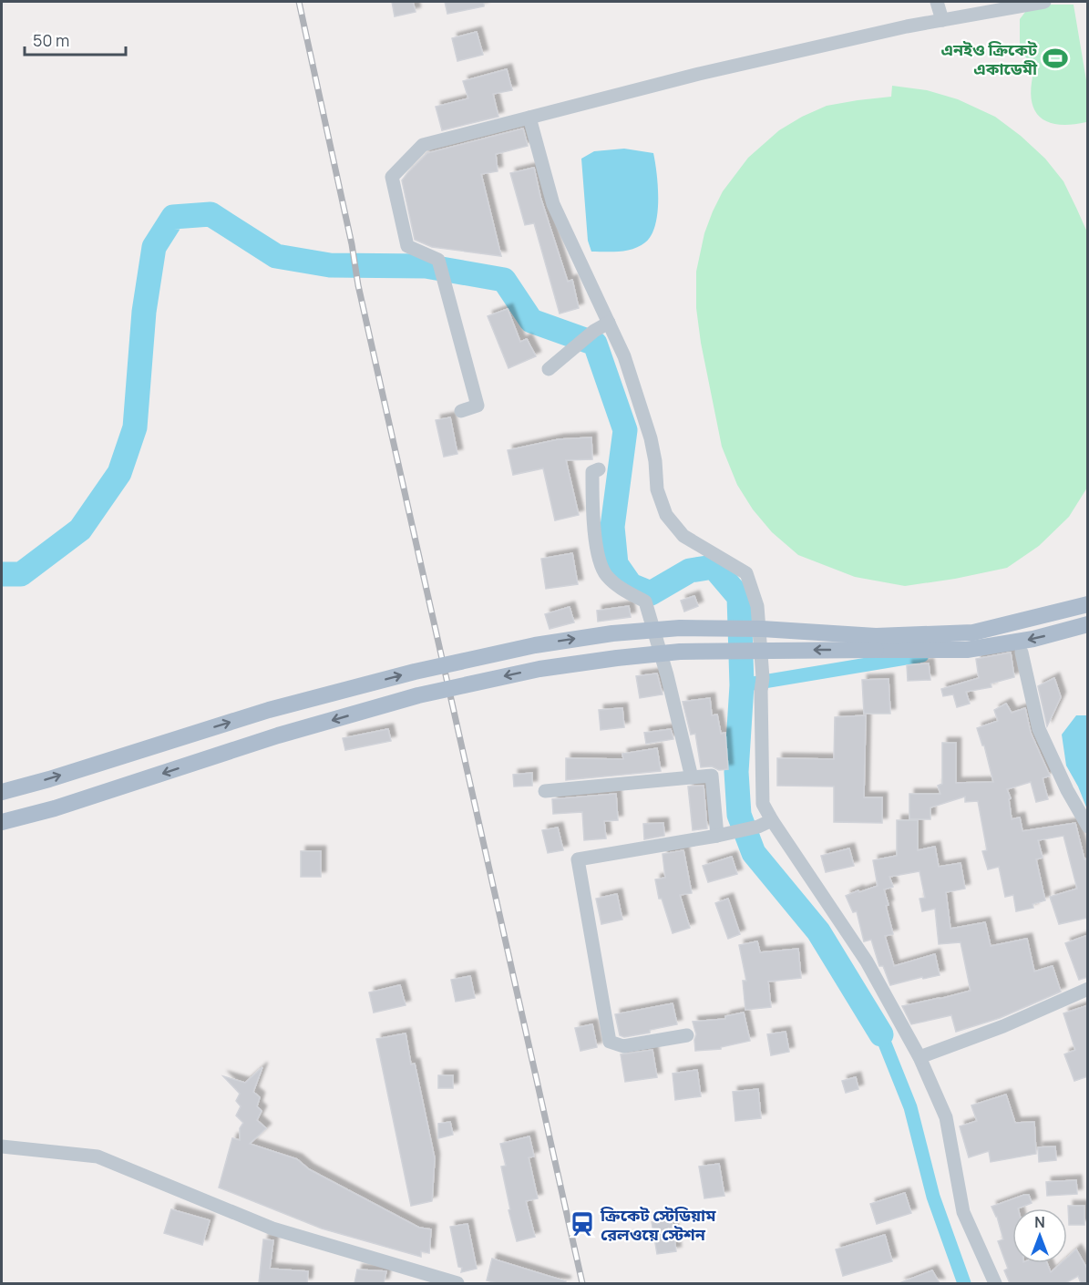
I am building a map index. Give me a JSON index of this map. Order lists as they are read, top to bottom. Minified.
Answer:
{"places":{"sports":["এনইও ক্রিকেট একাডেমী"],"station":["ক্রিকেট স্টেডিয়াম রেলওয়ে স্টেশন"]},"scale_bar":"50 m","north":"top"}
